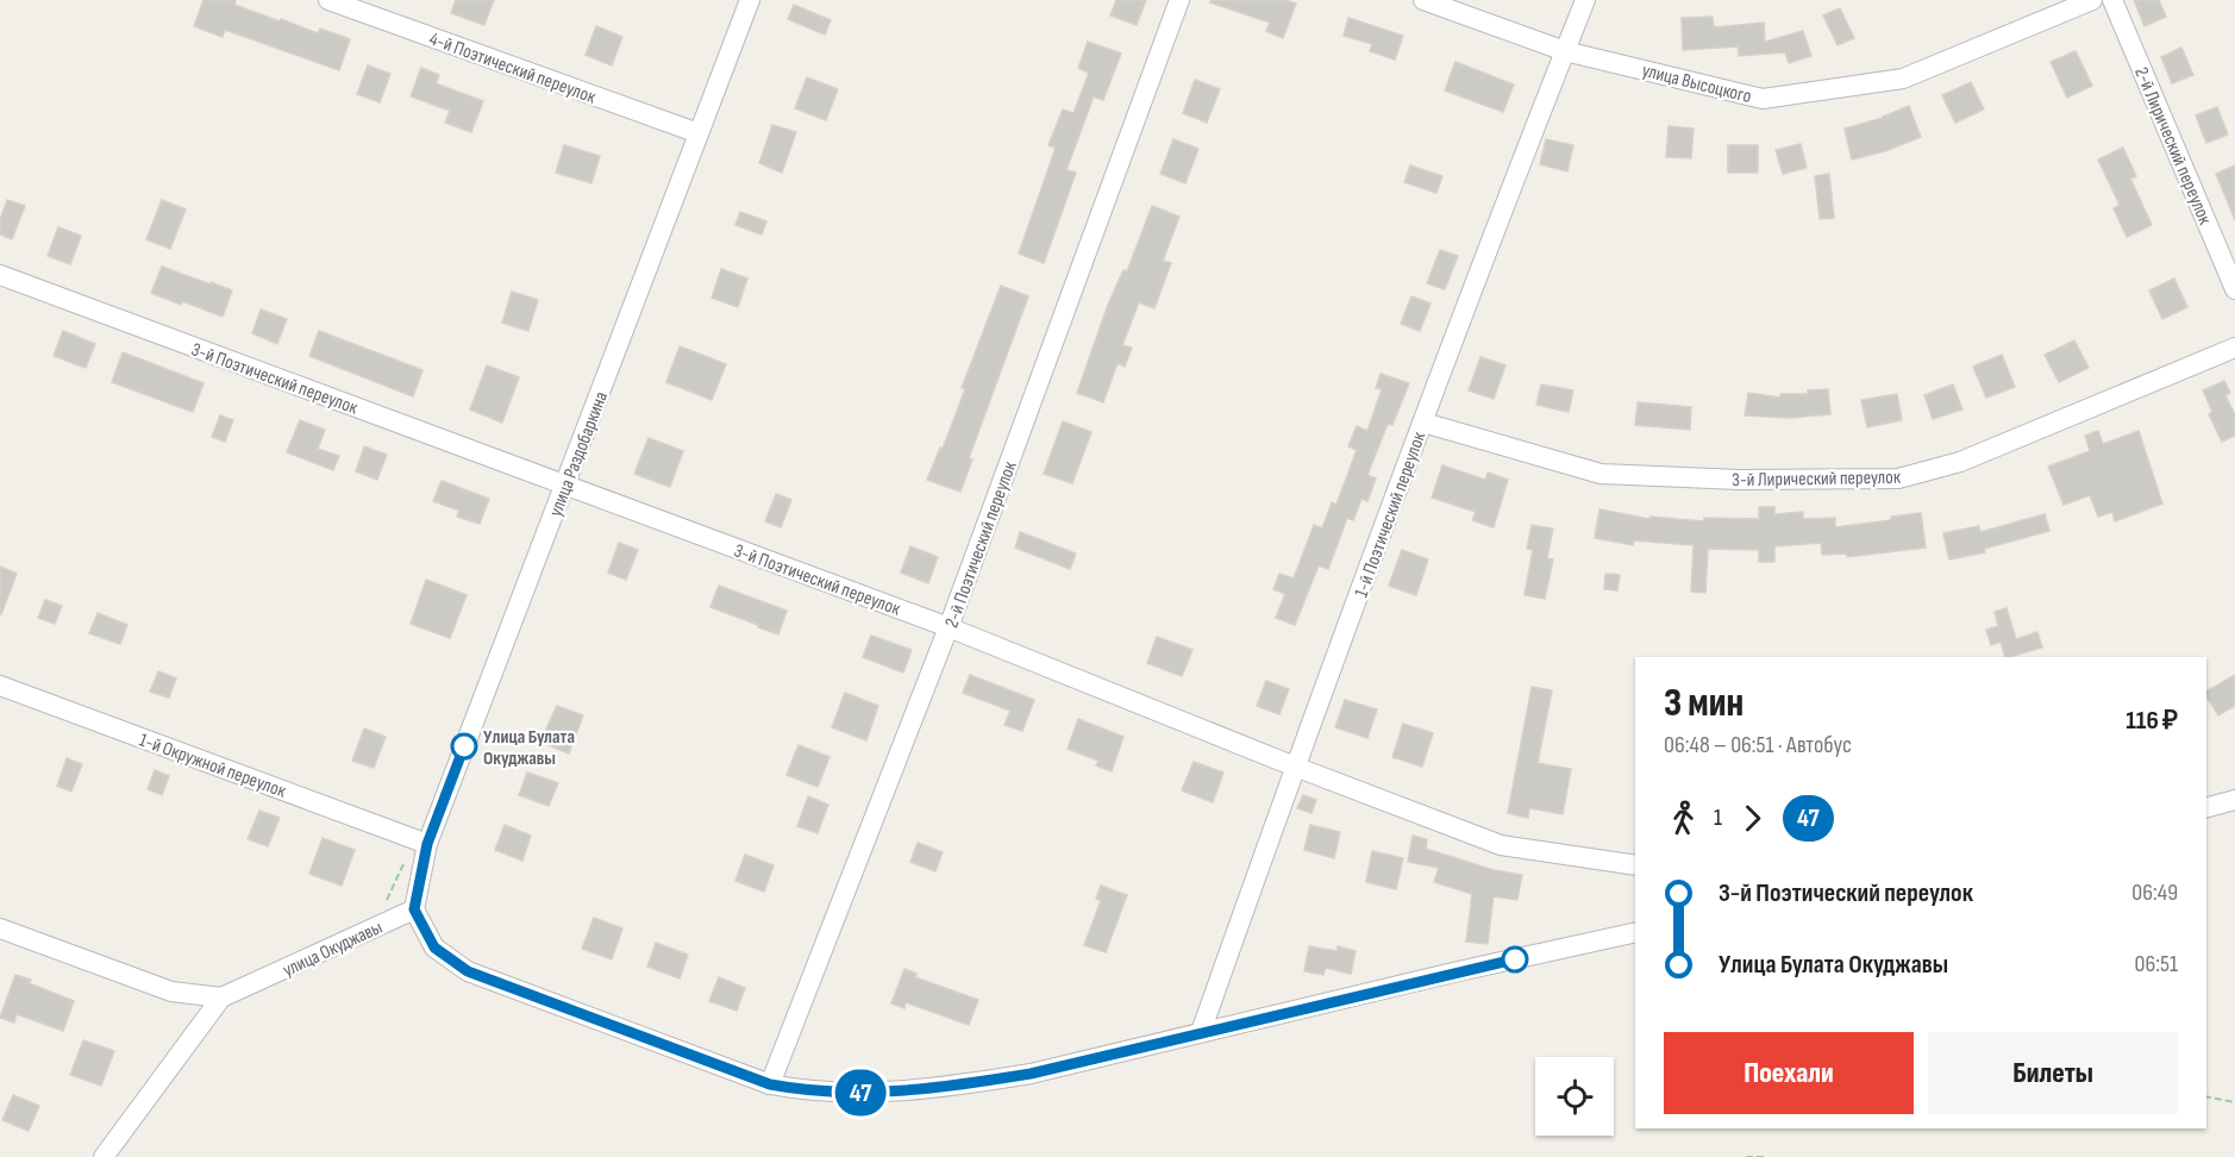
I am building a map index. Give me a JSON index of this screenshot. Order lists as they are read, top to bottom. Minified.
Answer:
{"streets":{"street":["4-й Поэтический переулок","улица Высоцкого","2-й Лирический переулок","3-й Поэтический переулок","улица Раздобаркина","3-й Лирический переулок","1-й Поэтический переулок","2-й Поэтический переулок","1-й Окружной переулок","улица Окуджавы"]},"crossings":[["4-й Поэтический переулок","улица Раздобаркина"],["улица Высоцкого","1-й Поэтический переулок"],["3-й Поэтический переулок","улица Раздобаркина"],["3-й Поэтический переулок","1-й Поэтический переулок"],["3-й Поэтический переулок","2-й Поэтический переулок"],["улица Раздобаркина","1-й Окружной переулок"],["улица Раздобаркина","улица Окуджавы"],["3-й Лирический переулок","1-й Поэтический переулок"]],"places":["Улица Булата Окуджавы"],"lines":["bus line 47"],"page":{"on_map":"47","heading":["3 мин","06:48 – 06:51 · Автобус","116 ₽"],"legs":["1","47"],"list":[{"name":"3-й Поэтический переулок","value":"06:49"},{"name":"Улица Булата Окуджавы","value":"06:51"}],"buttons":["Поехали","Билеты"]}}
